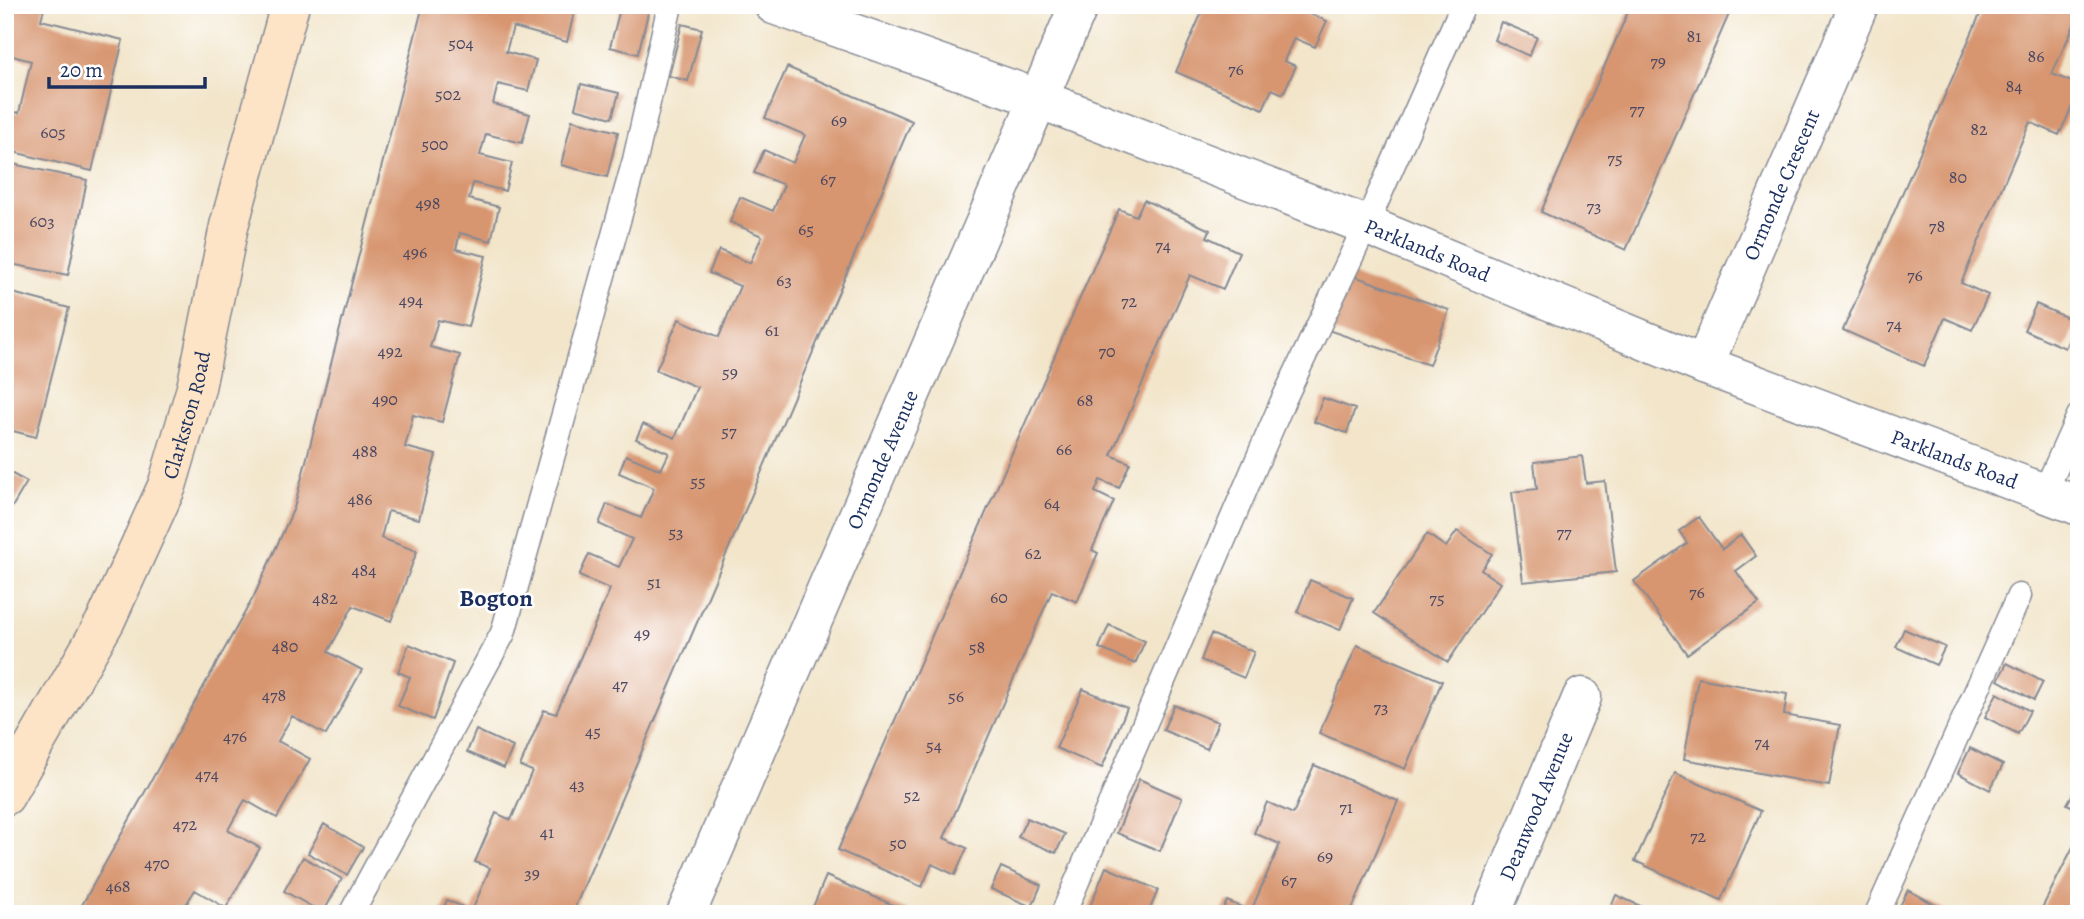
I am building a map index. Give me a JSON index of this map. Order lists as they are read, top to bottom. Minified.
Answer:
{"streets":{"main road":["Clarkston Road"],"street":["Ormonde Crescent","Parklands Road","Ormonde Avenue","Deanwood Avenue"]},"crossings":[["Ormonde Crescent","Parklands Road"],["Parklands Road","Ormonde Avenue"]],"districts":["Bogton"],"house_numbers":["81","504","86","79","76","84","502","77","69","82","605","500","75","80","67","498","73","603","78","65","74","496","76","63","494","72","74","61","492","70","59","490","68","57","66","488","55","486","64","53","77","62","484","51","76","60","482","75","49","480","58","47","478","56","73","45","476","74","54","474","43","52","71","472","41","72","50","69","470","39","67","468"],"scale_bar":"20 m"}
